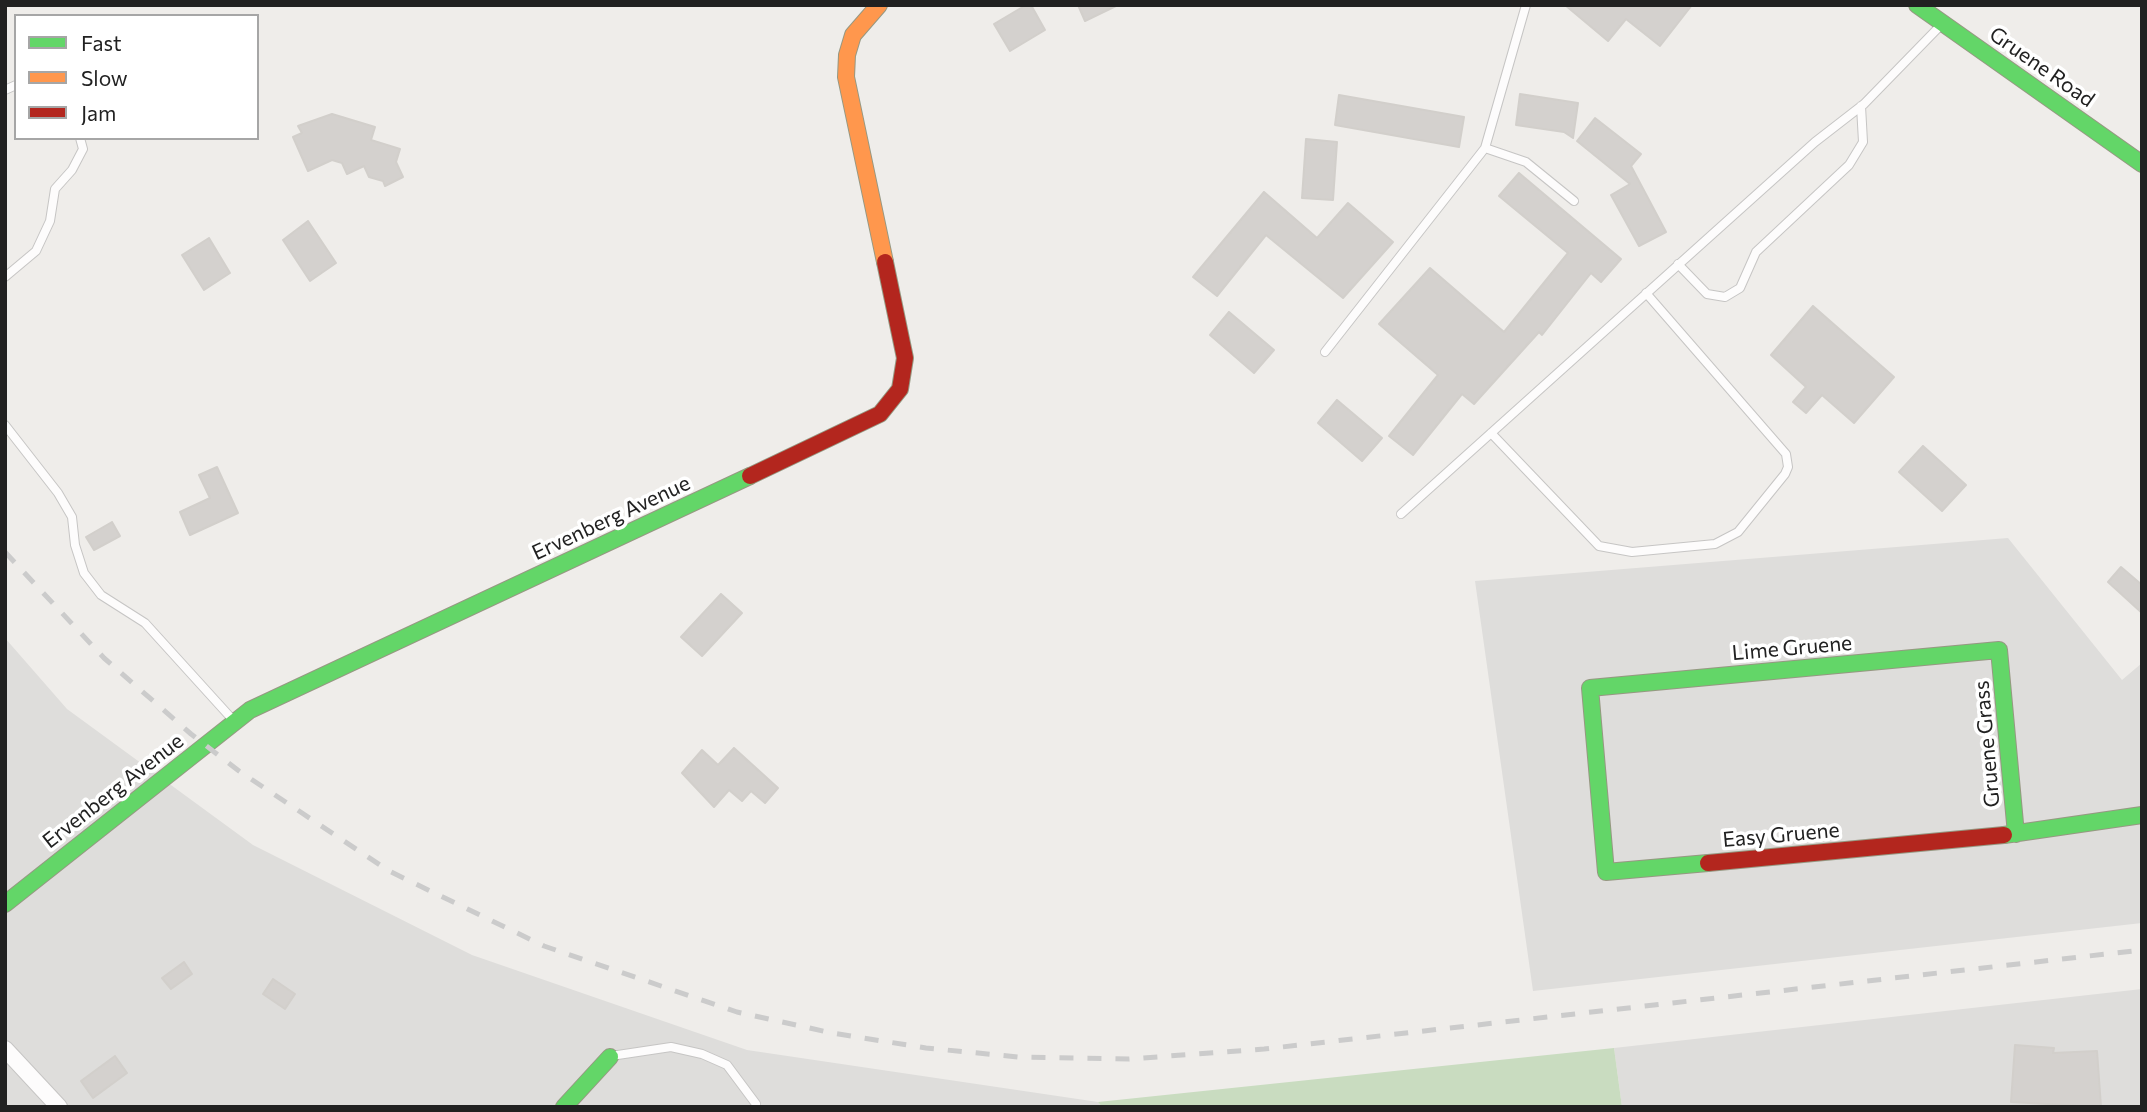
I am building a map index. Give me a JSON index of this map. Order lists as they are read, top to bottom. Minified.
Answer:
{"streets":{"street":["Gruene Road","Ervenberg Avenue","Lime Gruene","Gruene Grass","Easy Gruene"]},"crossings":[["Lime Gruene","Gruene Grass"],["Lime Gruene","Easy Gruene"],["Gruene Grass","Easy Gruene"]],"legend":["Fast","Slow","Jam"]}
